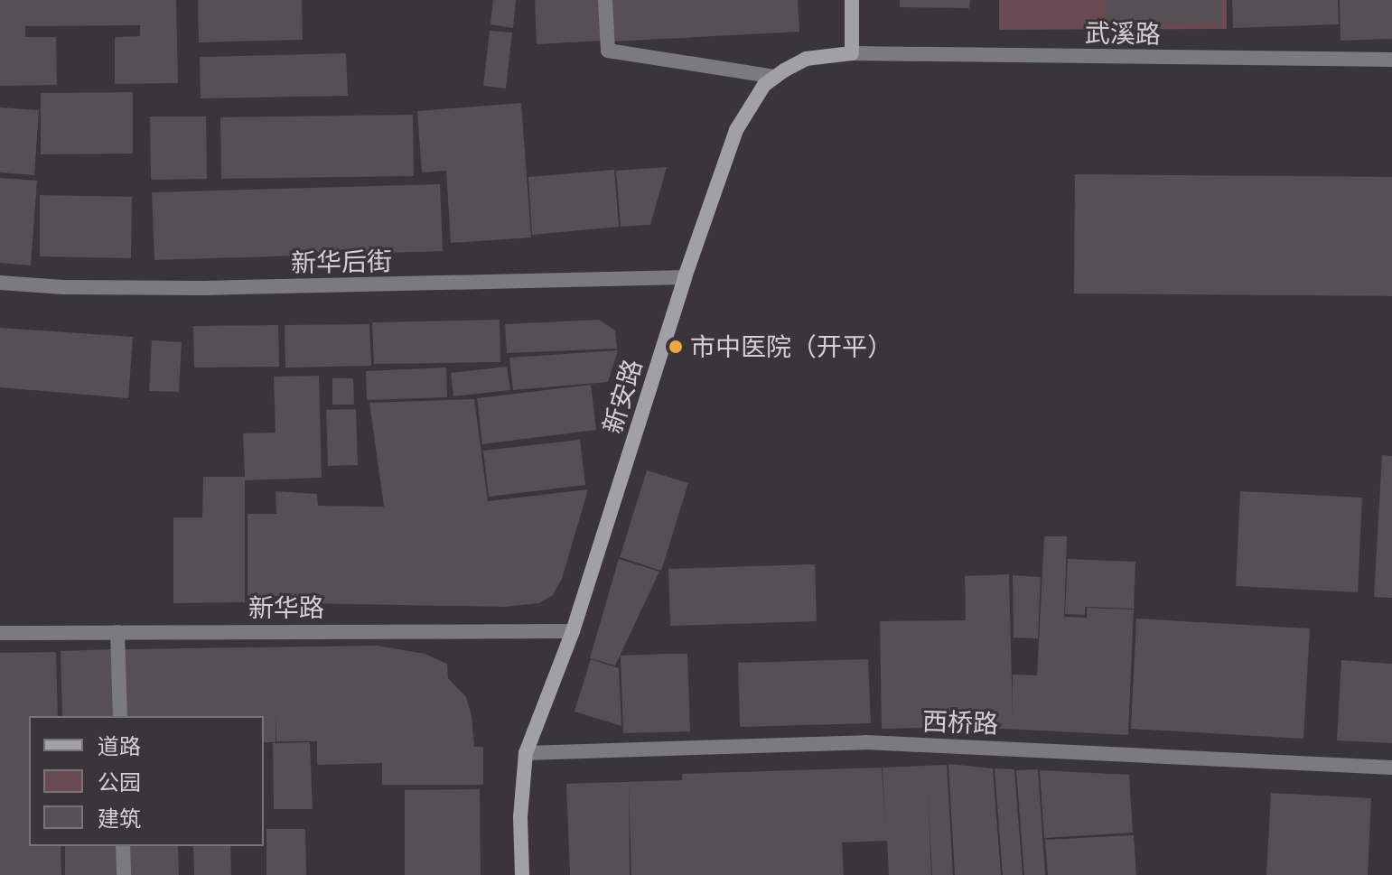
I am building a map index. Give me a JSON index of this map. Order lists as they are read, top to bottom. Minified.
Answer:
{"streets":{"street":["武溪路","新华后街","新安路","新华路","西桥路"]},"crossings":[["武溪路","新安路"],["新华后街","新安路"],["新安路","新华路"],["新安路","西桥路"]],"places":["市中医院（开平）"],"legend":["道路","公园","建筑"]}
